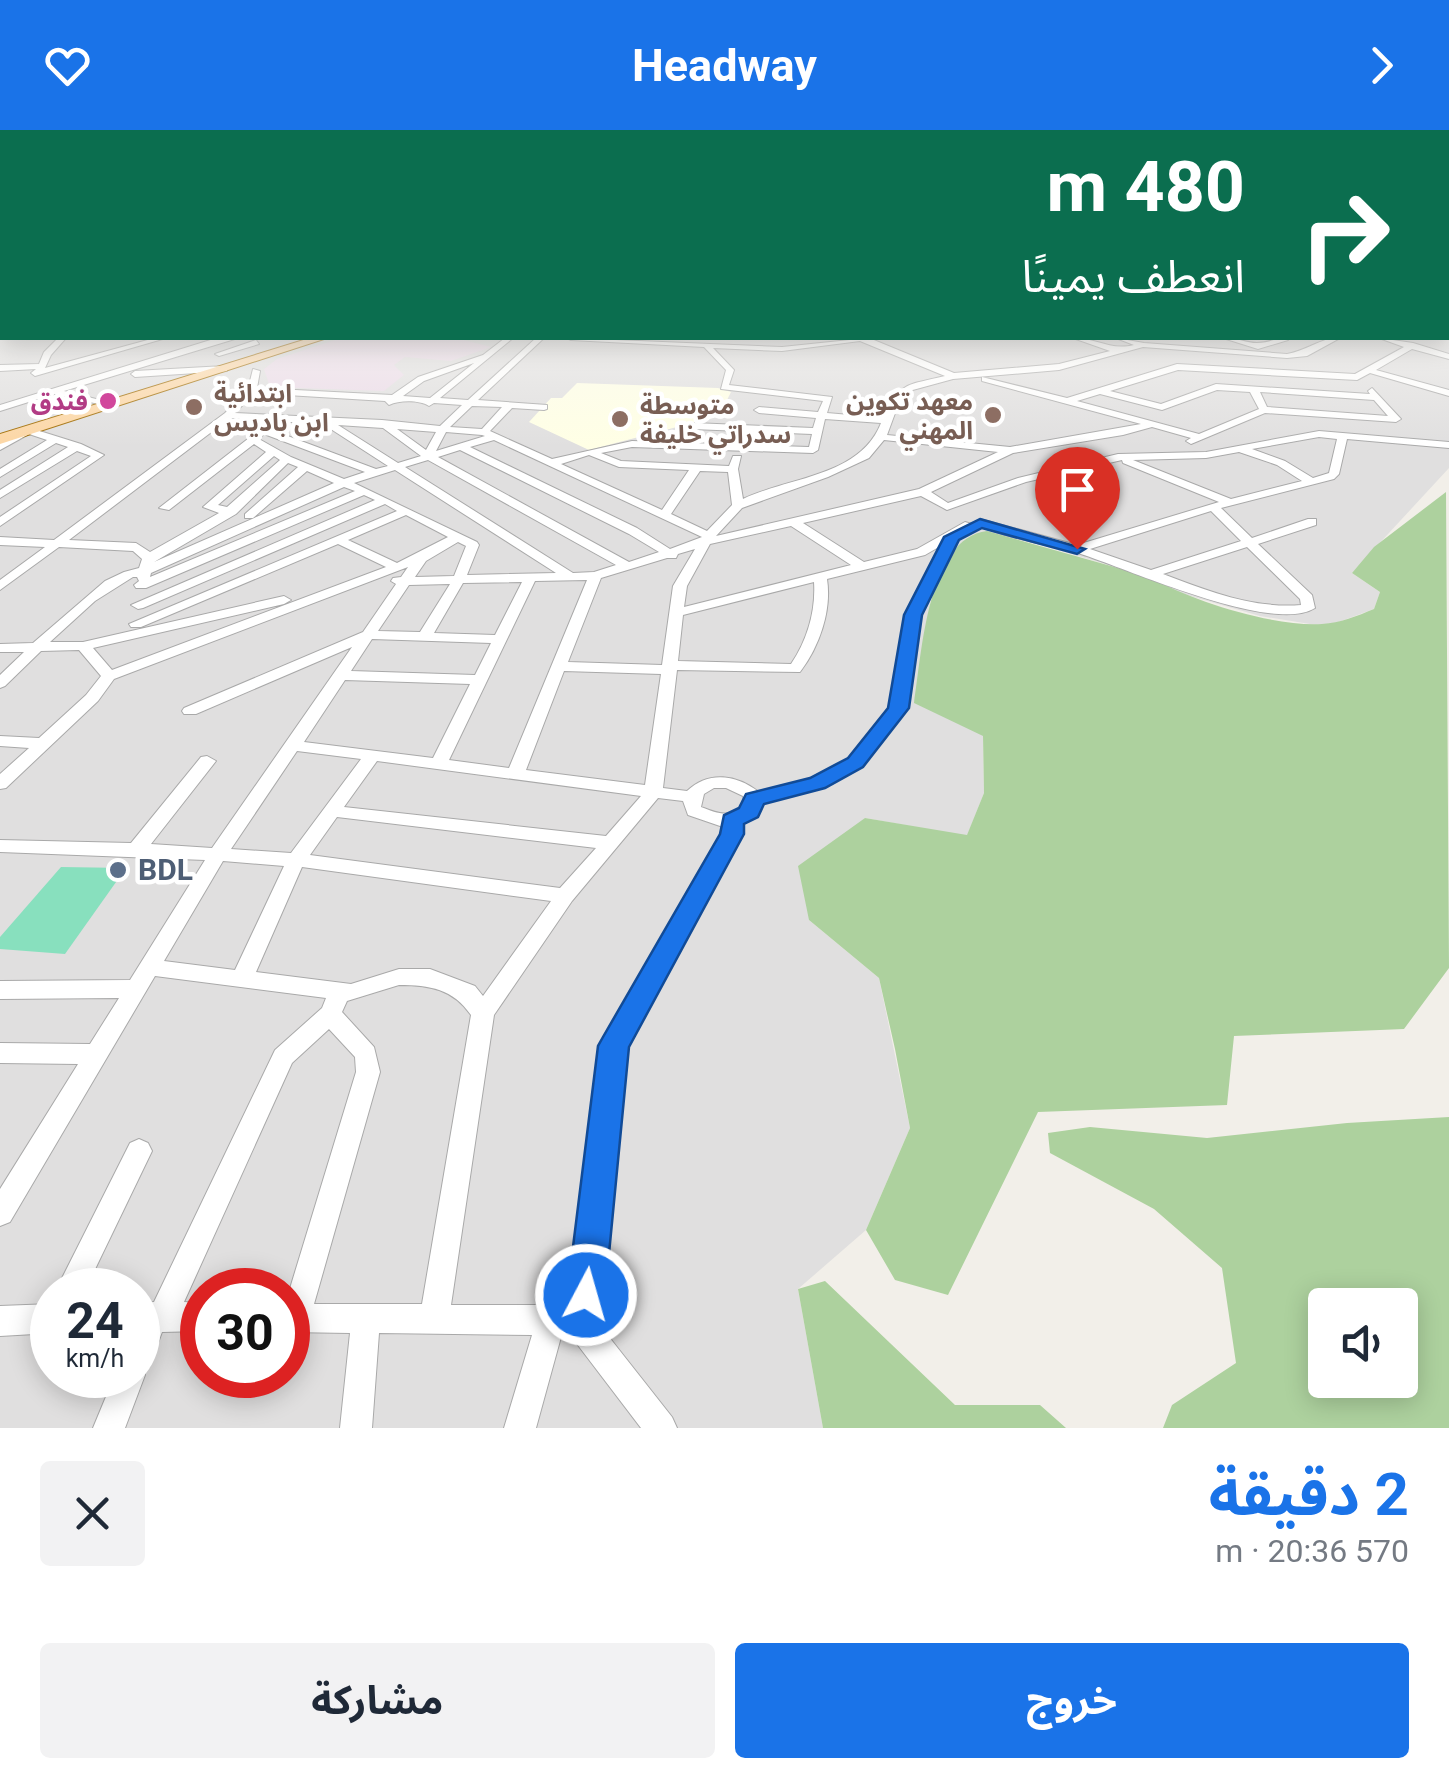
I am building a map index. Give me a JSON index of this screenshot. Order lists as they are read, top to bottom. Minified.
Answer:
{"places":["فندق","ابتدائية ابن باديس","معهد تكوين المهني","متوسطة سدراتي خليفة","BDL"],"page":{"header":"Headway","turn":["480 m","انعطف يمينًا"],"speed":"24 km/h","limit":"30","heading":["2 دقيقة","570 m · 20:36"],"buttons":["خروج","مشاركة"]}}
